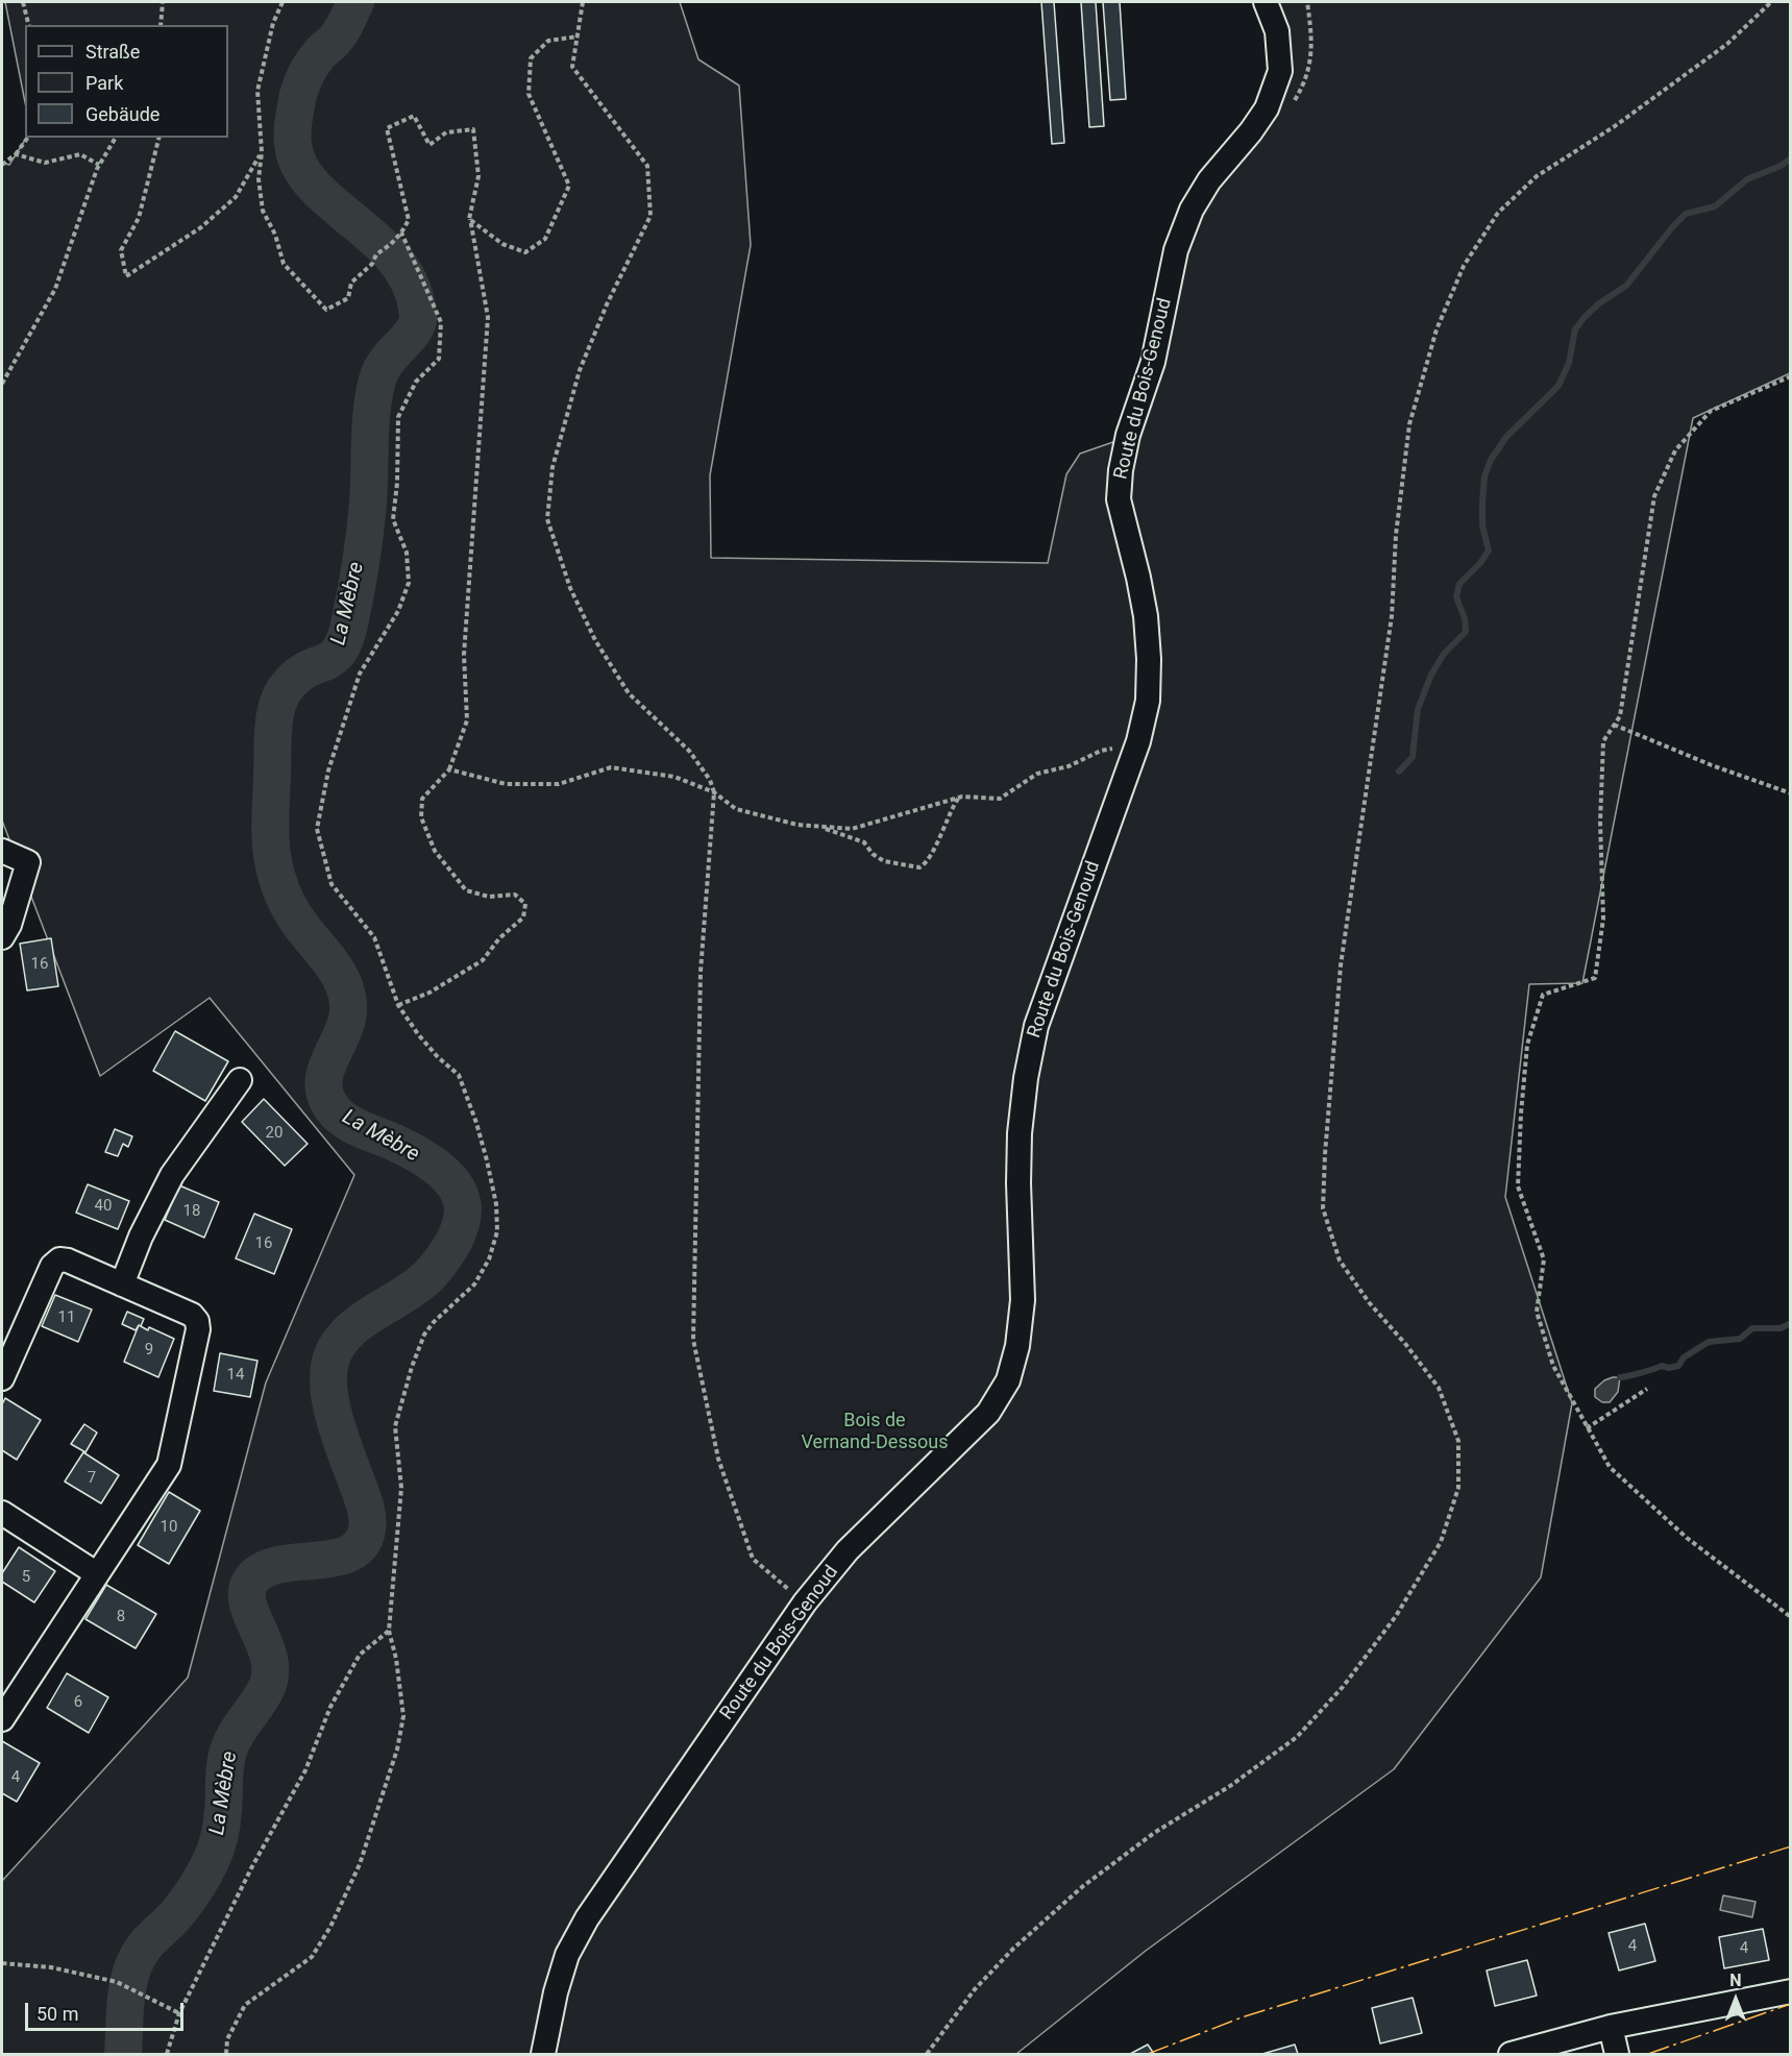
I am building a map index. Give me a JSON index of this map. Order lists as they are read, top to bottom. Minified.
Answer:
{"streets":{"street":["Route du Bois-Genoud"]},"water":["La Mèbre"],"parks":["Bois de Vernand-Dessous"],"house_numbers":["16","20","40","18","16","11","9","14","7","10","5","8","6","4","4","4"],"legend":["Straße","Park","Gebäude"],"scale_bar":"50 m","north":"top"}
